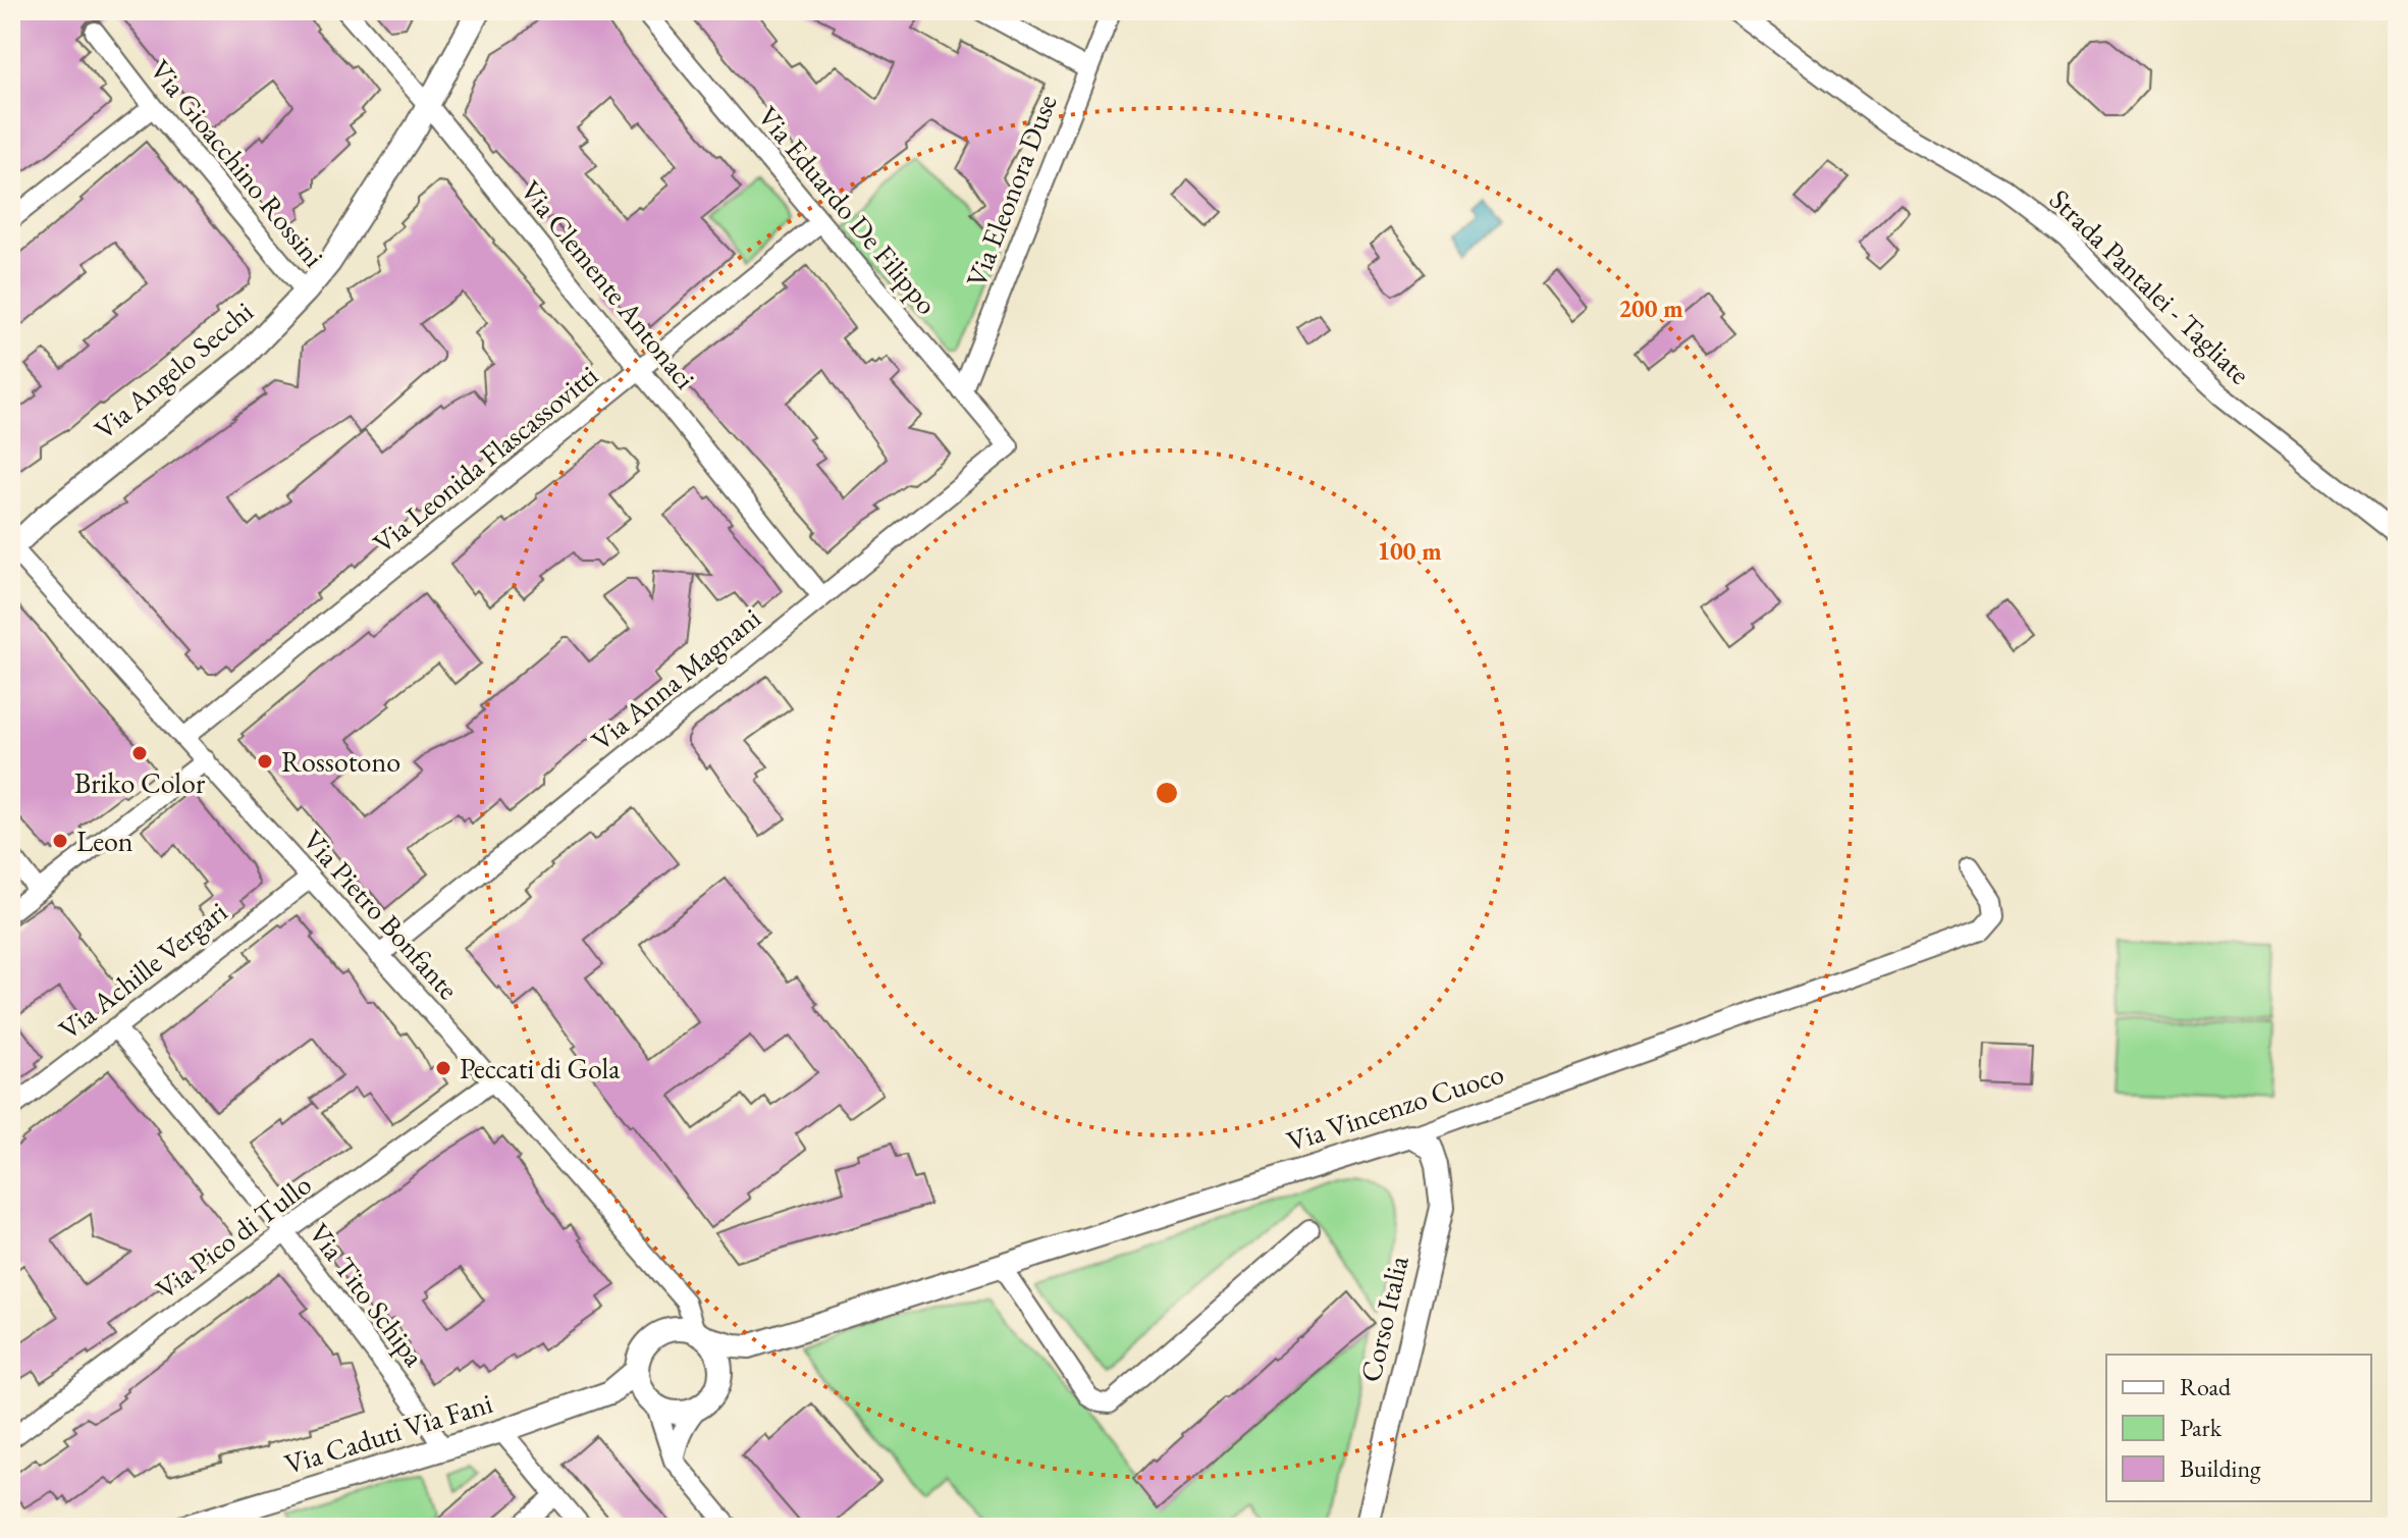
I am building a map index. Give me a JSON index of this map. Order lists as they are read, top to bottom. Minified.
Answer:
{"streets":{"street":["Via Gioacchino Rossini","Via Eleonora Duse","Via Eduardo De Filippo","Via Clemente Antonaci","Strada Pantalei - Tagliate","Via Angelo Secchi","Via Leonida Flascassovitti","Via Anna Magnani","Via Pietro Bonfante","Via Achille Vergari","Via Vincenzo Cuoco","Via Pico di Tullo","Via Tito Schipa","Corso Italia","Via Caduti Via Fani"]},"crossings":[["Via Gioacchino Rossini","Via Angelo Secchi"],["Via Eleonora Duse","Via Eduardo De Filippo"],["Via Eduardo De Filippo","Via Leonida Flascassovitti"],["Via Eduardo De Filippo","Via Anna Magnani"],["Via Clemente Antonaci","Via Angelo Secchi"],["Via Clemente Antonaci","Via Leonida Flascassovitti"],["Via Clemente Antonaci","Via Anna Magnani"],["Via Angelo Secchi","Via Pietro Bonfante"],["Via Leonida Flascassovitti","Via Pietro Bonfante"],["Via Anna Magnani","Via Pietro Bonfante"],["Via Pietro Bonfante","Via Achille Vergari"],["Via Pietro Bonfante","Via Vincenzo Cuoco"],["Via Pietro Bonfante","Via Pico di Tullo"],["Via Pietro Bonfante","Via Caduti Via Fani"],["Via Achille Vergari","Via Tito Schipa"],["Via Vincenzo Cuoco","Corso Italia"],["Via Vincenzo Cuoco","Via Caduti Via Fani"],["Via Pico di Tullo","Via Tito Schipa"],["Via Tito Schipa","Via Caduti Via Fani"]],"places":["Briko Color","Rossotono","Leon","Peccati di Gola"],"legend":["Road","Park","Building"],"rings":["200 m","100 m"]}
